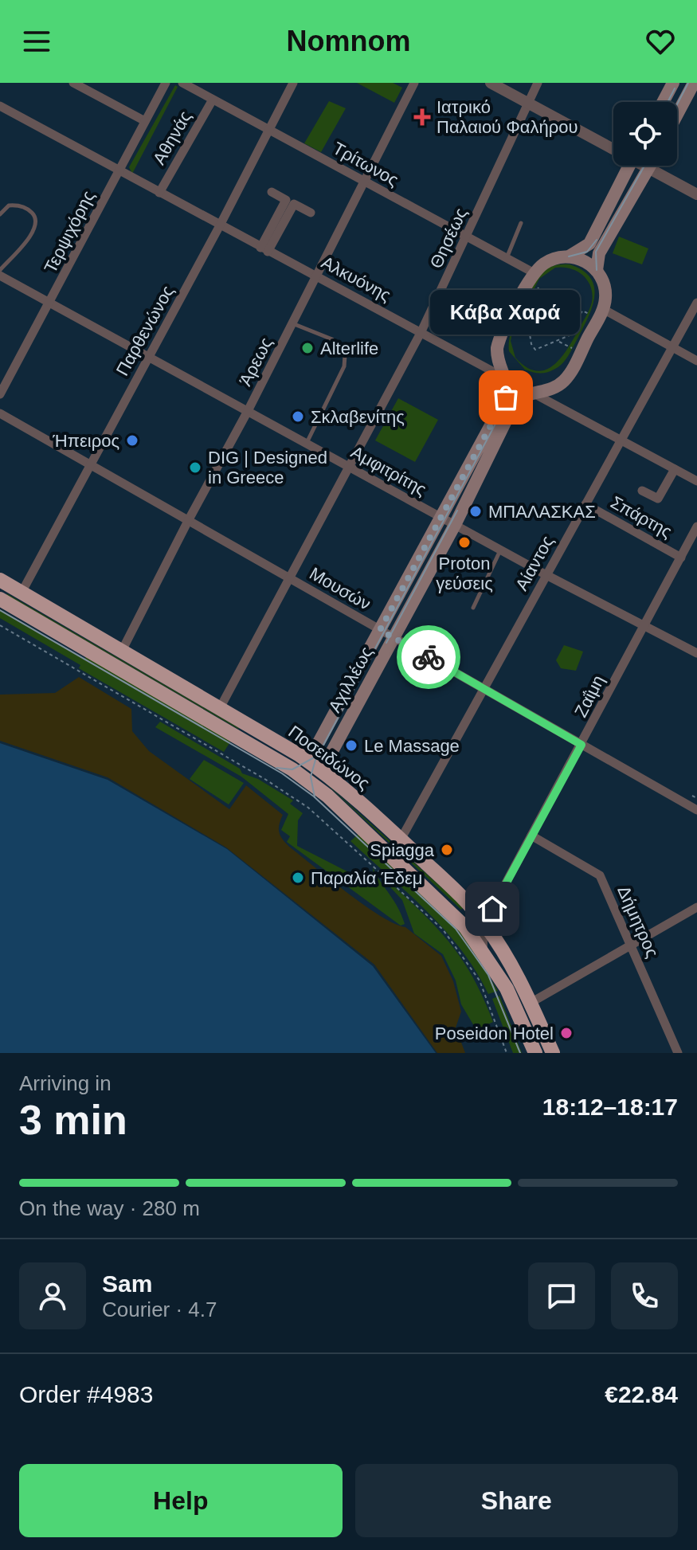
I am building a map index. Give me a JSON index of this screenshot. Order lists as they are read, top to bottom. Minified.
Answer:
{"streets":{"highway":["Ποσειδώνος"],"main road":["Αλκυόνης","Αχιλλέως"],"street":["Αθηνάς","Τρίτωνος","Τερψιχόρης","Θησέως","Παρθενώνος","Άρεως","Αμφιτρίτης","Σπάρτης","Αίαντος","Μουσών","Ζαΐμη","Δήμητρος"]},"crossings":[["Αθηνάς","Τρίτωνος"],["Αθηνάς","Αλκυόνης"],["Τρίτωνος","Θησέως"],["Τρίτωνος","Παρθενώνος"],["Τρίτωνος","Άρεως"],["Τερψιχόρης","Αλκυόνης"],["Τερψιχόρης","Αμφιτρίτης"],["Θησέως","Αλκυόνης"],["Θησέως","Αμφιτρίτης"],["Θησέως","Μουσών"],["Θησέως","Ποσειδώνος"],["Αλκυόνης","Παρθενώνος"],["Αλκυόνης","Άρεως"],["Αλκυόνης","Αίαντος"],["Παρθενώνος","Αμφιτρίτης"],["Παρθενώνος","Μουσών"],["Παρθενώνος","Ποσειδώνος"],["Άρεως","Αμφιτρίτης"],["Άρεως","Μουσών"],["Άρεως","Ποσειδώνος"],["Αμφιτρίτης","Αίαντος"],["Αμφιτρίτης","Αχιλλέως"],["Αμφιτρίτης","Ζαΐμη"],["Σπάρτης","Αίαντος"],["Σπάρτης","Ζαΐμη"],["Αίαντος","Μουσών"],["Αίαντος","Ποσειδώνος"],["Μουσών","Αχιλλέως"],["Μουσών","Ζαΐμη"],["Αχιλλέως","Ποσειδώνος"],["Ζαΐμη","Ποσειδώνος"],["Ζαΐμη","Δήμητρος"]],"places":{"health":["Ιατρικό Παλαιού Φαλήρου"],"other":["Alterlife","Κάβα Χαρά","Σκλαβενίτης","Ήπειρος","DIG | Designed in Greece","ΜΠΑΛΑΣΚΑΣ","Proton γεύσεις","Le Massage","Spiagga","Παραλία Έδεμ","Poseidon Hotel"]},"page":{"header":"Nomnom","bubble":"Κάβα Χαρά","heading":["3 min","Arriving in","18:12–18:17"],"panel":["Sam","Courier · 4.7","Order #4983","€22.84"],"bar":"On the way · 280 m","buttons":["Help","Share"]}}
